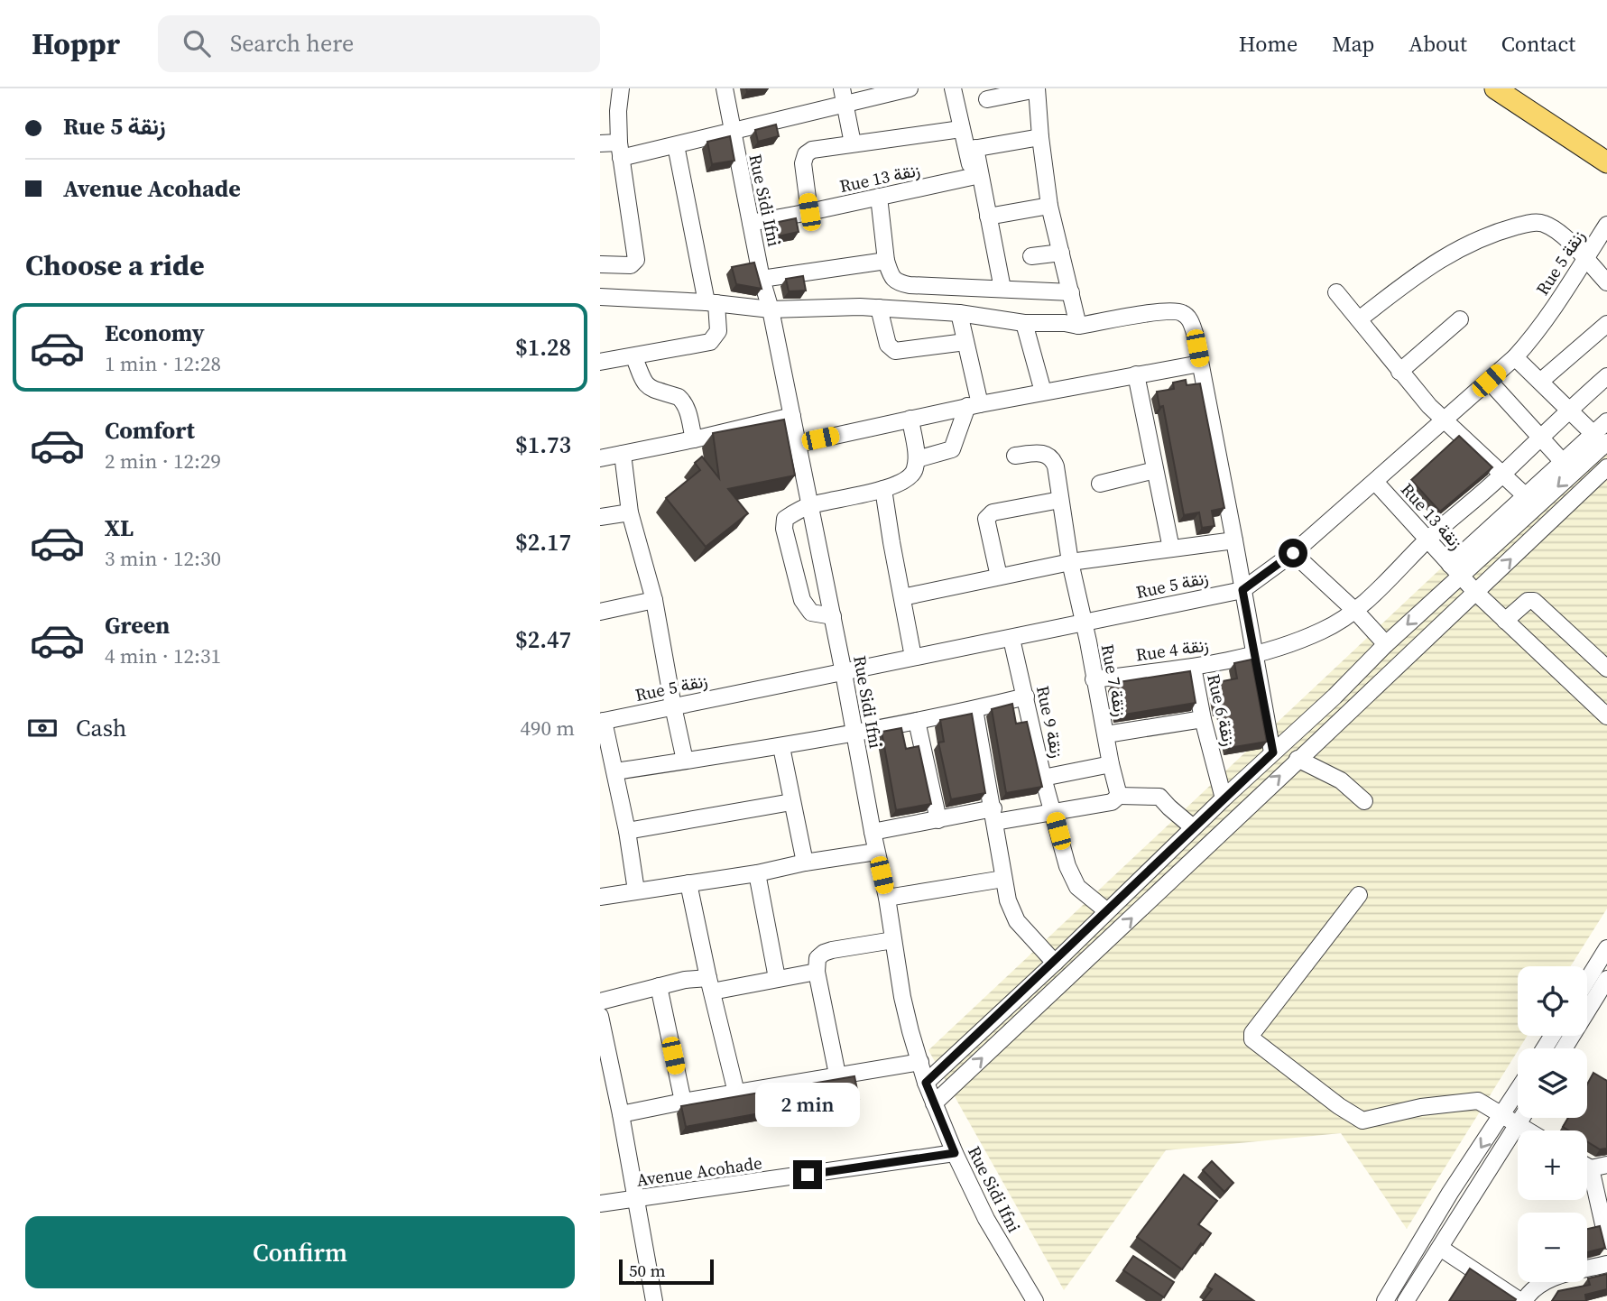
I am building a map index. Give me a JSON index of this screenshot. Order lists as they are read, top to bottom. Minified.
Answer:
{"streets":{"street":["Rue 13 زنقة","Rue Sidi Ifni","Rue 5 زنقة","Rue 4 زنقة","Rue 7 زنقة","Rue 6 زنقة","Rue 9 زنقة","Avenue Acohade"]},"crossings":[["Rue 13 زنقة","Rue Sidi Ifni"],["Rue 13 زنقة","Rue 5 زنقة"],["Rue 13 زنقة","Rue 4 زنقة"],["Rue Sidi Ifni","Rue 5 زنقة"],["Rue Sidi Ifni","Avenue Acohade"],["Rue 5 زنقة","Rue 7 زنقة"],["Rue 5 زنقة","Rue 9 زنقة"],["Rue 4 زنقة","Rue 7 زنقة"],["Rue 4 زنقة","Rue 6 زنقة"]],"scale_bar":"50 m","page":{"header":"Hoppr","search":"Search here","nav":["Home","Map","About","Contact"],"banner":["Rue 5 زنقة","Avenue Acohade"],"heading":"Choose a ride","list":[{"name":"Economy","note":"1 min · 12:28","value":"$1.28"},{"name":"Comfort","note":"2 min · 12:29","value":"$1.73"},{"name":"XL","note":"3 min · 12:30","value":"$2.17"},{"name":"Green","note":"4 min · 12:31","value":"$2.47"}],"pay":["Cash","490 m"],"map_buttons":["+","−"],"bubble":"2 min","buttons":"Confirm","scale":"50 m"}}
